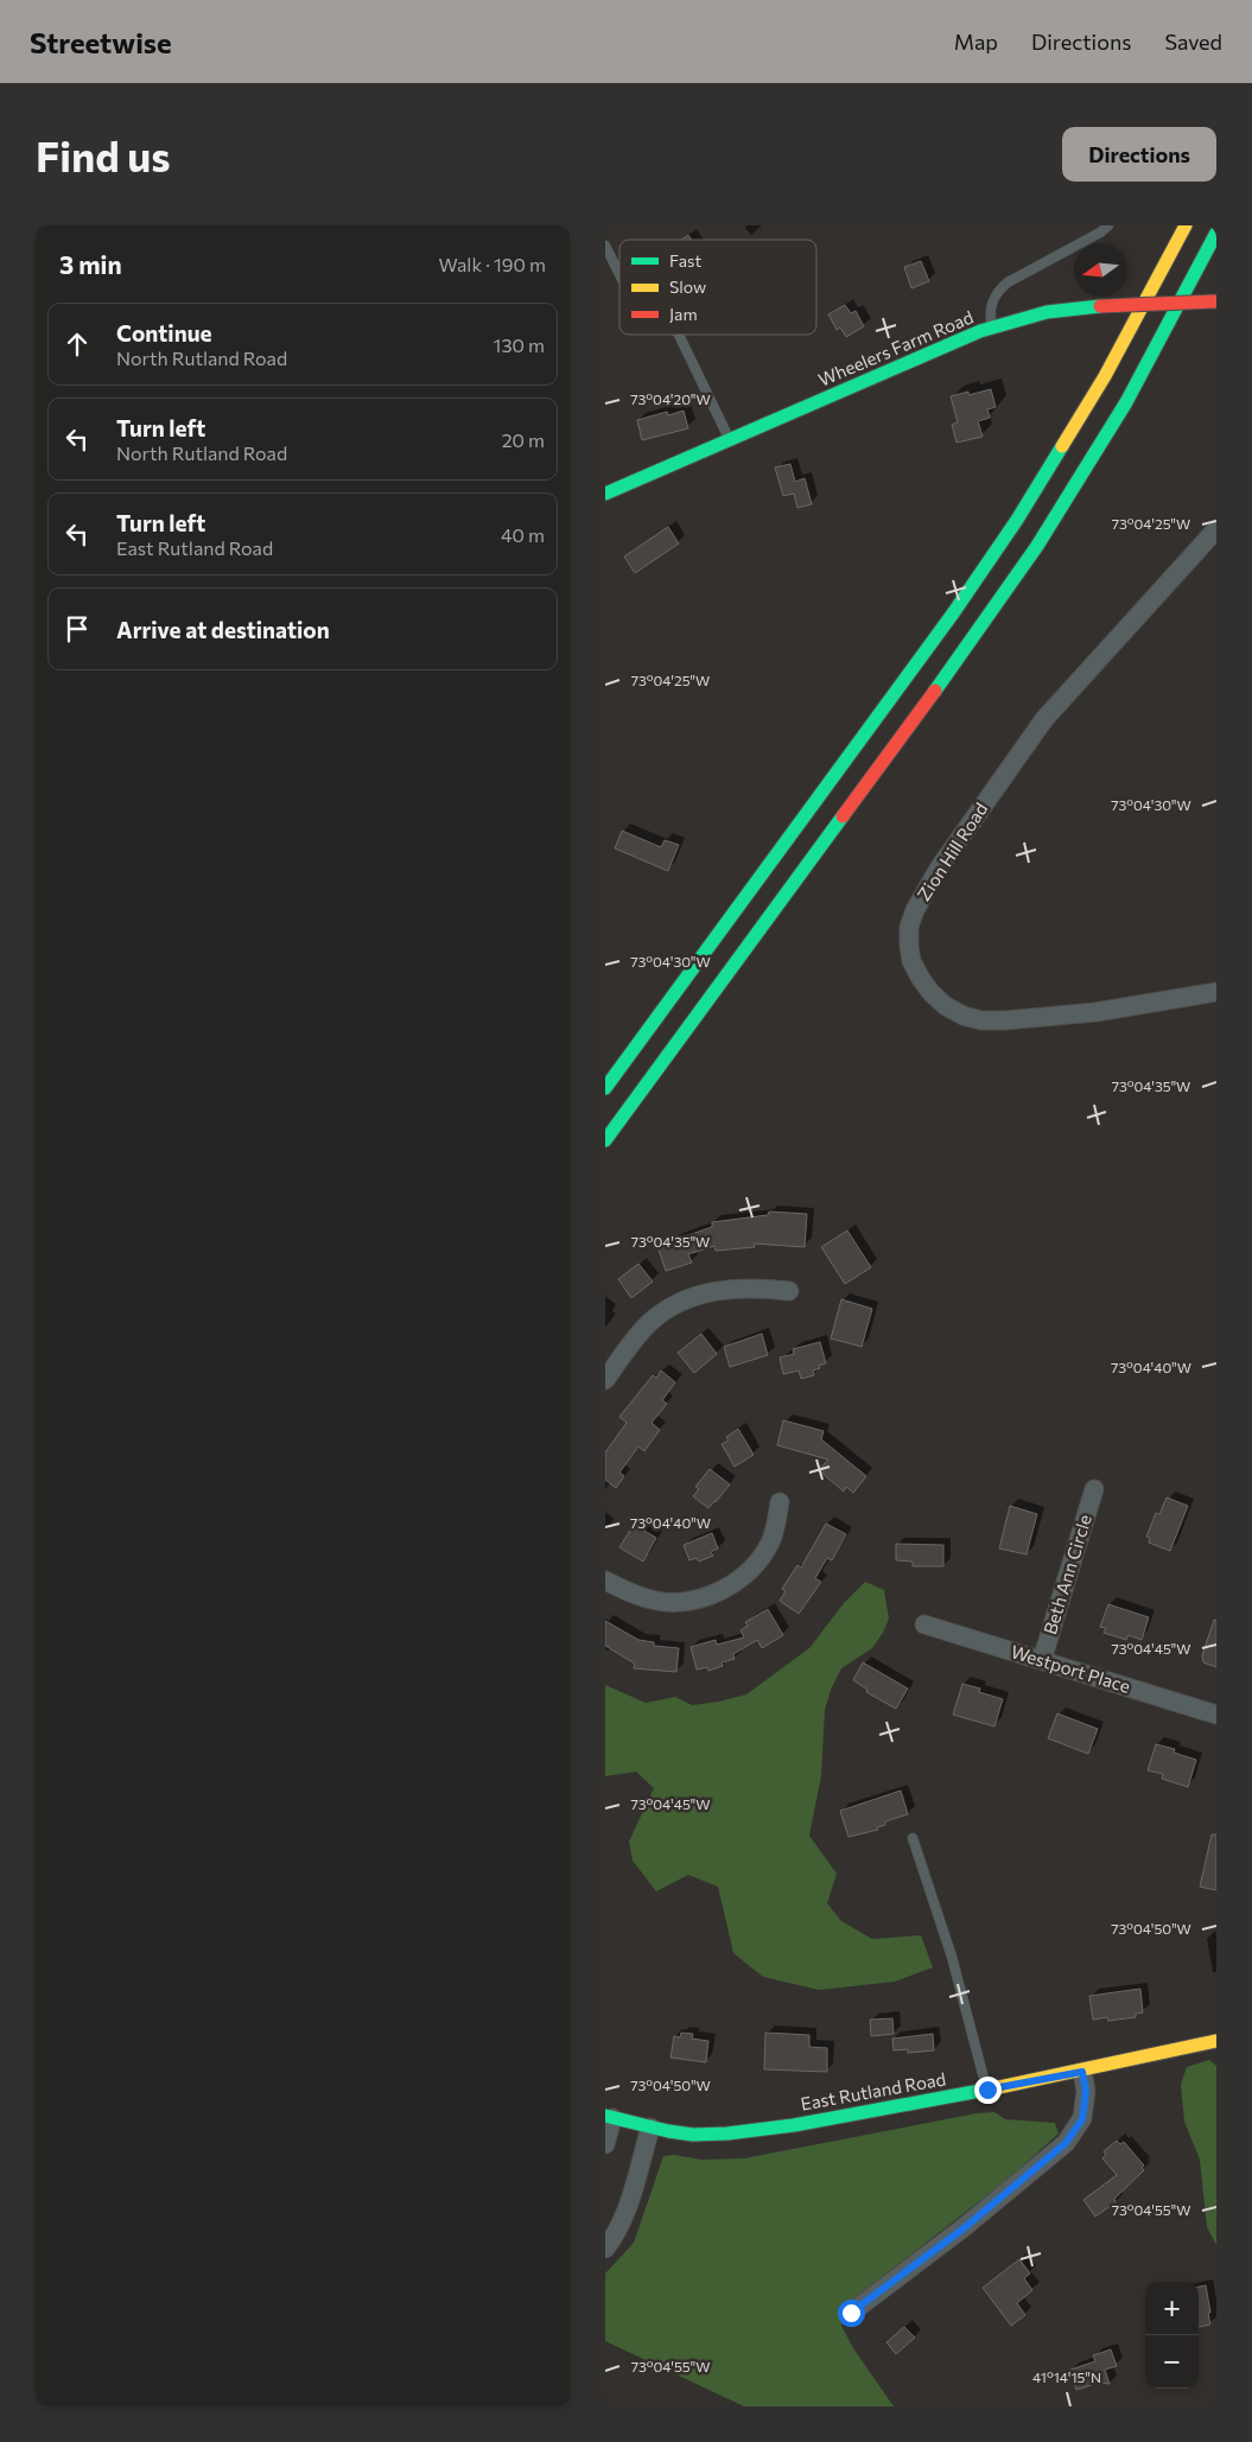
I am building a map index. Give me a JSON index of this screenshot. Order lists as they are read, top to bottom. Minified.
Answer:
{"streets":{"main road":["Wheelers Farm Road","East Rutland Road"],"street":["Zion Hill Road","Beth Ann Circle","Westport Place"]},"crossings":[["Beth Ann Circle","Westport Place"]],"legend":["Fast","Slow","Jam"],"north":"left","page":{"header":"Streetwise","nav":["Map","Directions","Saved"],"buttons":"Directions","title":"Find us","heading":["3 min","Walk · 190 m"],"list":[["Continue","North Rutland Road","130 m"],["Turn left","North Rutland Road","20 m"],["Turn left","East Rutland Road","40 m"],"Arrive at destination"],"map_buttons":["+","−"]},"coordinates":["73°04'20\"W","73°04'25\"W","73°04'30\"W","73°04'35\"W","73°04'40\"W","73°04'45\"W","73°04'50\"W","73°04'55\"W","41°14'15\"N"]}
